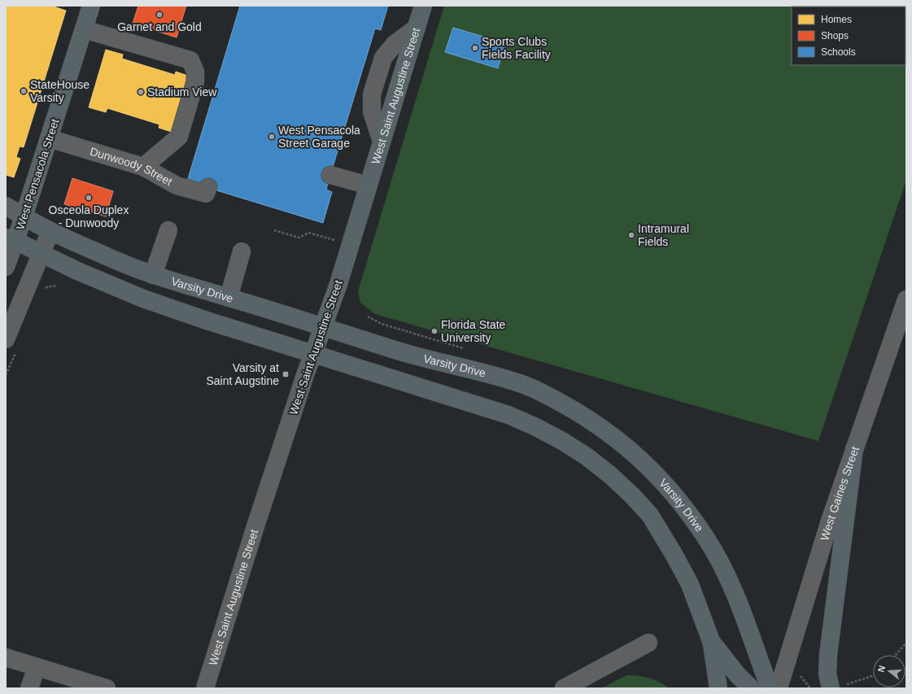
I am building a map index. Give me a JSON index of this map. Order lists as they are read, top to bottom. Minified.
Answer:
{"streets":{"main road":["West Saint Augustine Street","West Pensacola Street","Varsity Drive"],"street":["Dunwoody Street","West Gaines Street"]},"crossings":[["West Saint Augustine Street","Varsity Drive"],["Dunwoody Street","West Pensacola Street"],["West Pensacola Street","Varsity Drive"]],"places":{"other":["Garnet and Gold","Sports Clubs Fields Facility","StateHouse Varsity","Stadium View","West Pensacola Street Garage","Osceola Duplex - Dunwoody","Intramural Fields","Florida State University"],"transit":["Varsity at Saint Augstine"]},"legend":["Homes","Shops","Schools"],"north":"left"}
